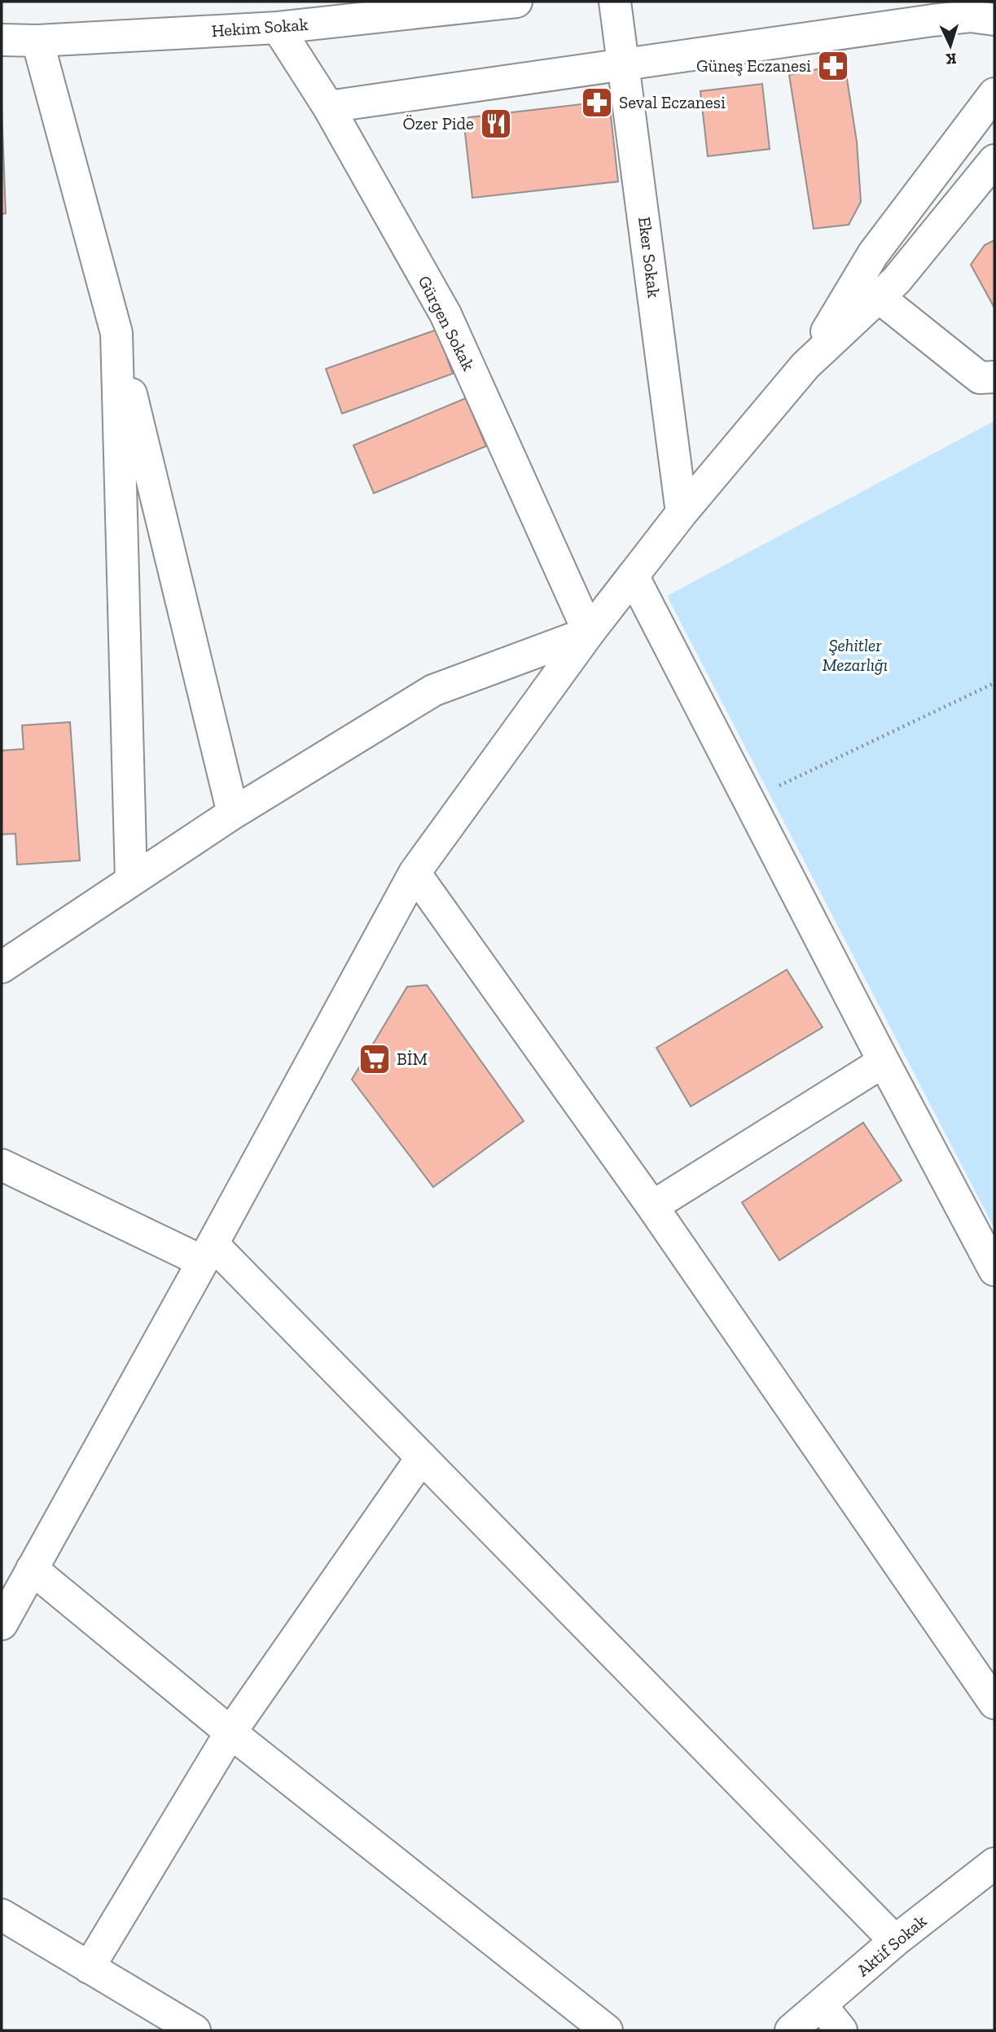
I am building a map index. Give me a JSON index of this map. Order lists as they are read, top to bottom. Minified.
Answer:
{"streets":{"street":["Hekim Sokak","Eker Sokak","Gürgen Sokak","Aktif Sokak"]},"crossings":[["Hekim Sokak","Gürgen Sokak"]],"parks":["Şehitler Mezarlığı"],"places":{"pharmacy":["Güneş Eczanesi","Seval Eczanesi"],"restaurant":["Özer Pide"],"supermarket":["BİM"]},"north":"bottom"}
